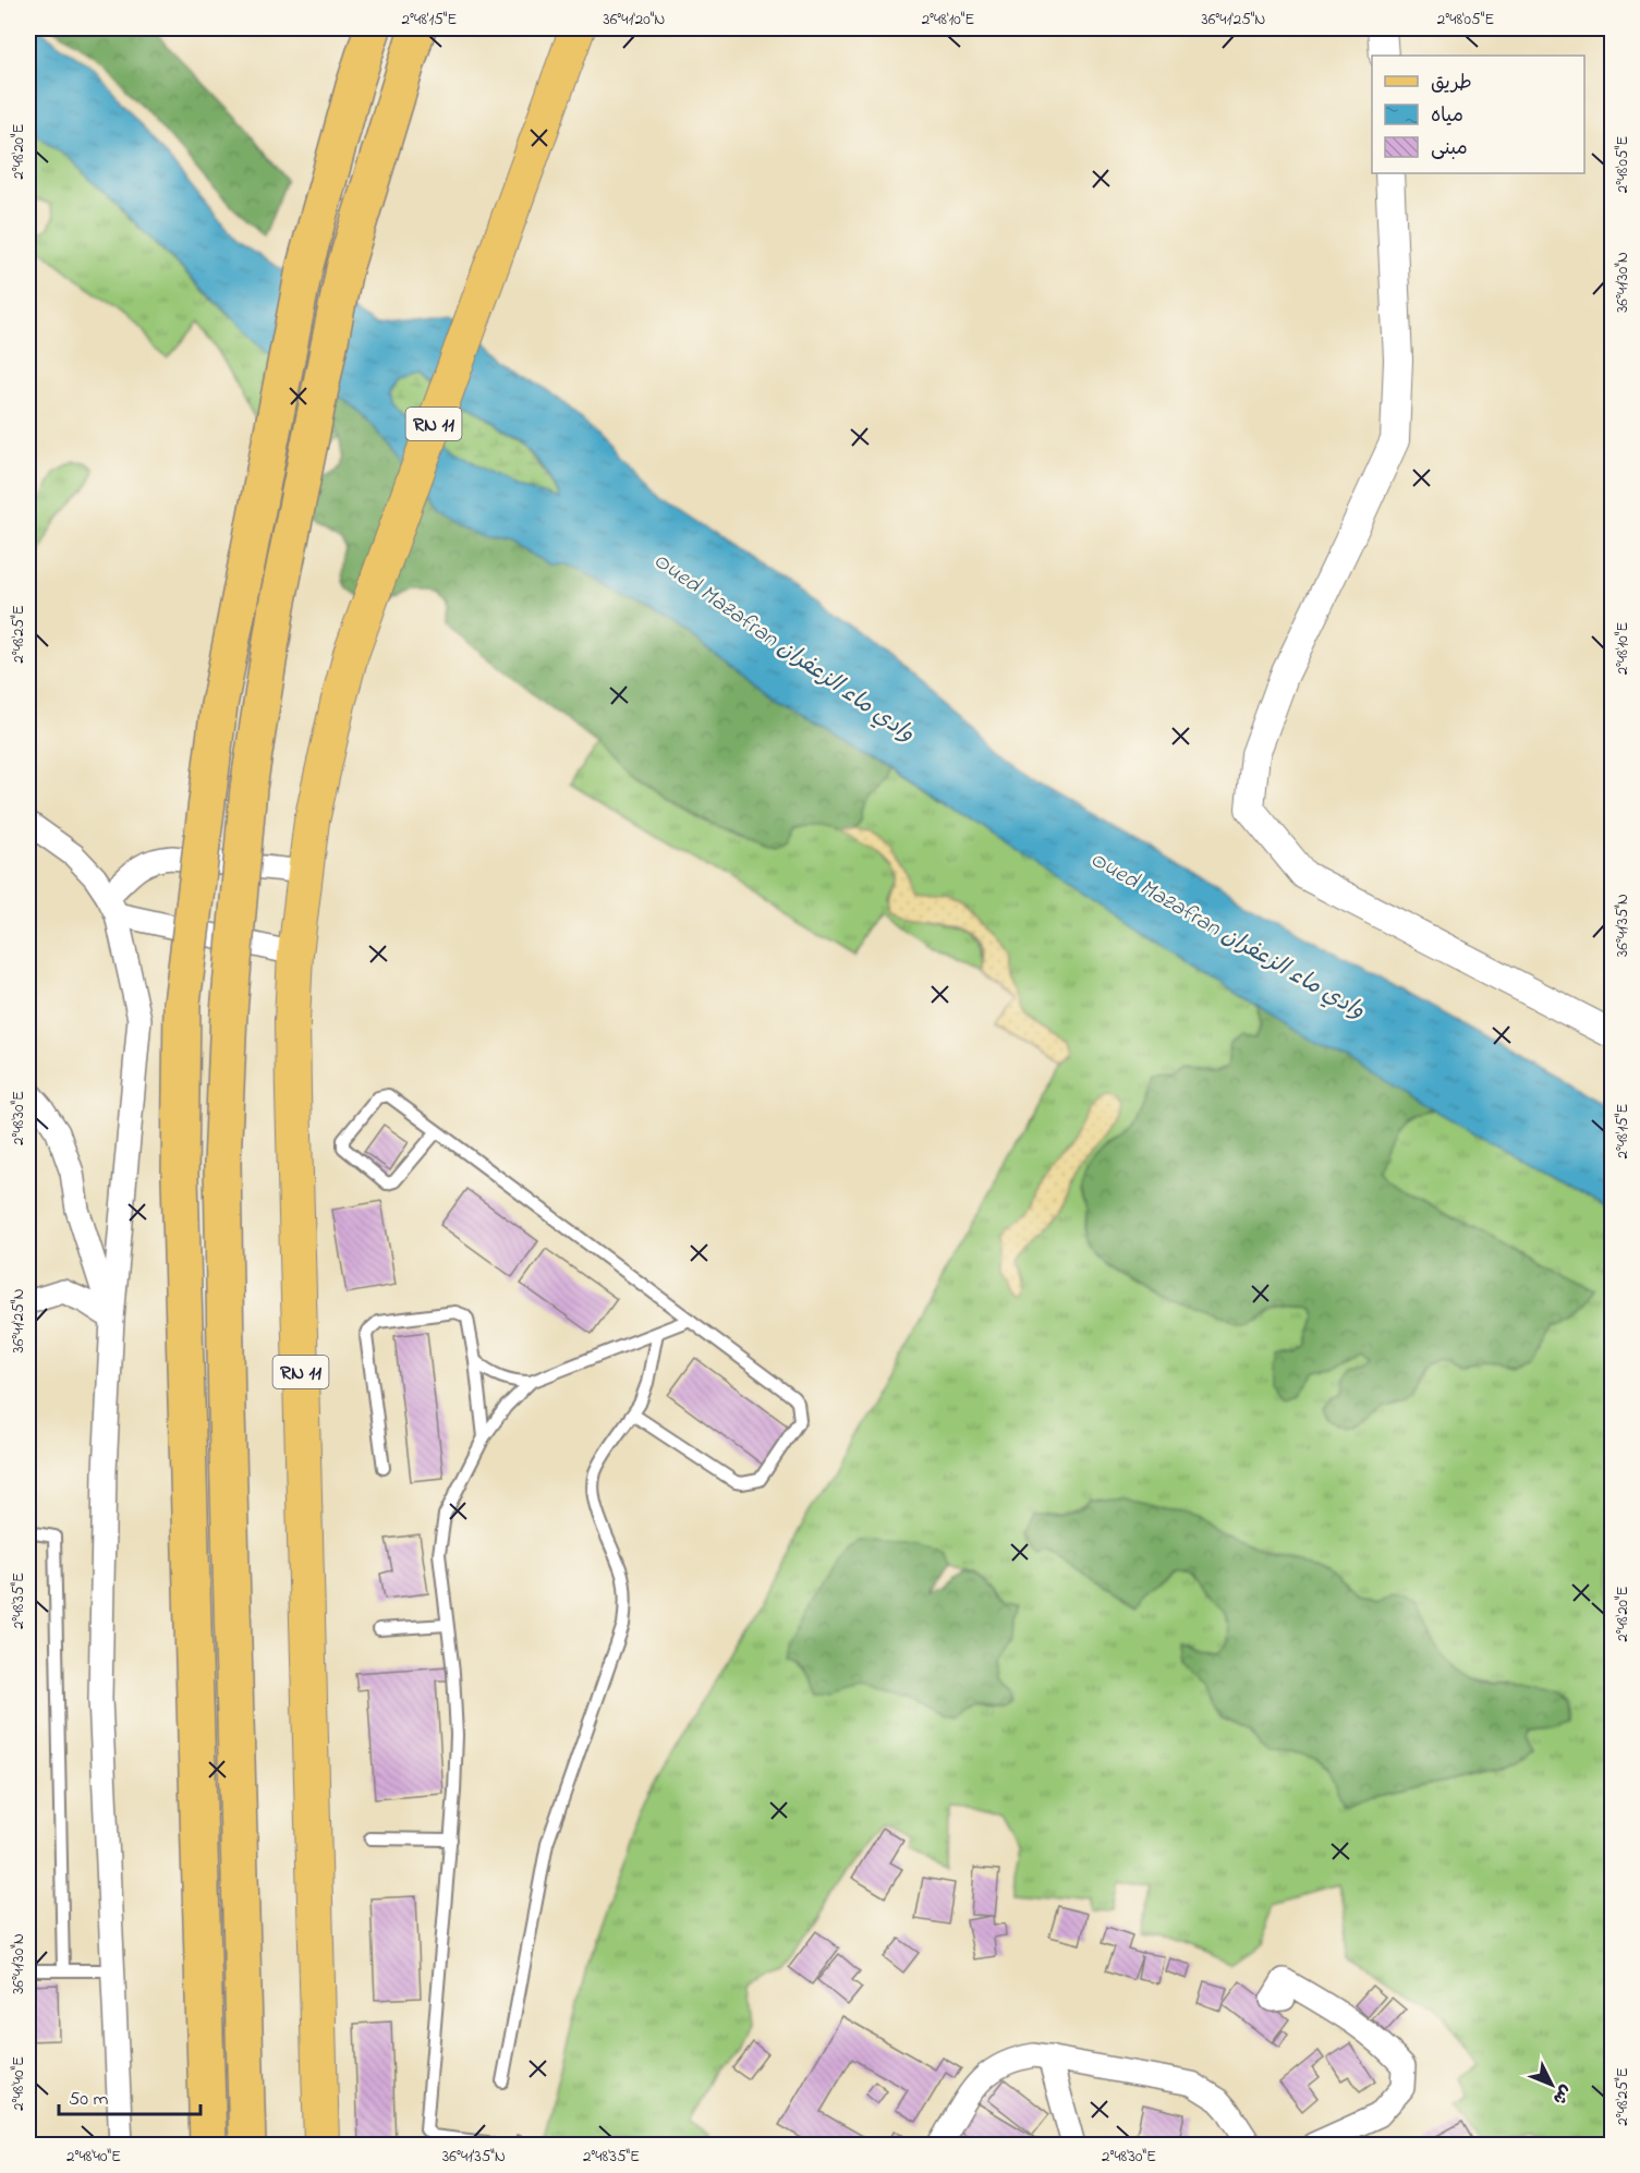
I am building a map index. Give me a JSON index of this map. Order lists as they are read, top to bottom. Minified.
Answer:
{"streets":{"main road":["RN 11"]},"water":["Oued Mazafran وادي ماء الزعفران"],"legend":["طريق","مياه","مبنى"],"scale_bar":"50 m","north":"bottom right","coordinates":["2°48'15\"E","36°41'20\"N","2°48'10\"E","36°41'25\"N","2°48'05\"E","2°48'20\"E","36°41'30\"N","2°48'25\"E","36°41'35\"N","2°48'30\"E","2°48'35\"E","2°48'40\"E"]}
